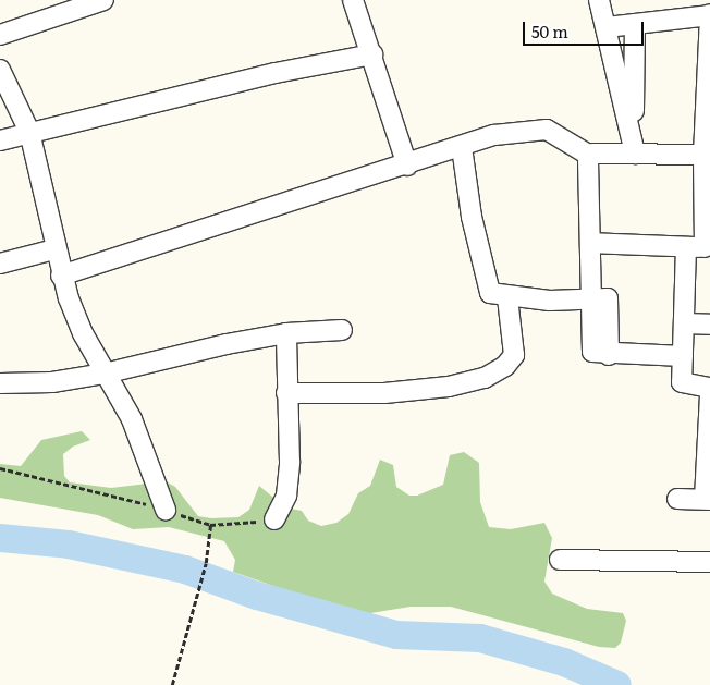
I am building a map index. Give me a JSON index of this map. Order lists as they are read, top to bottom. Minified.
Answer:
{"scale_bar":"50 m"}
